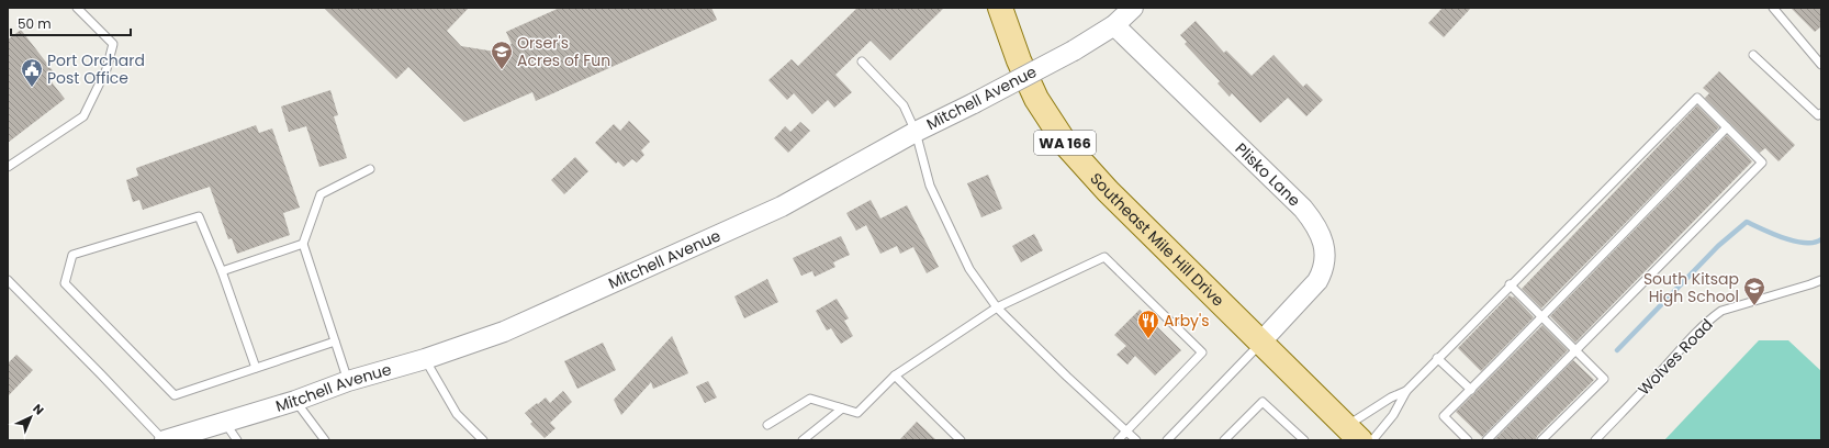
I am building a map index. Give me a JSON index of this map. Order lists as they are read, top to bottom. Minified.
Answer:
{"streets":{"main road":["WA 166","Southeast Mile Hill Drive"],"street":["Mitchell Avenue","Plisko Lane"],"lane":["Wolves Road"]},"crossings":[["Mitchell Avenue","Plisko Lane"],["Plisko Lane","Southeast Mile Hill Drive"]],"places":{"school or university":["Orser's Acres of Fun","South Kitsap High School"],"public building":["Port Orchard Post Office"],"restaurant":["Arby's"]},"scale_bar":"50 m","north":"top right"}
